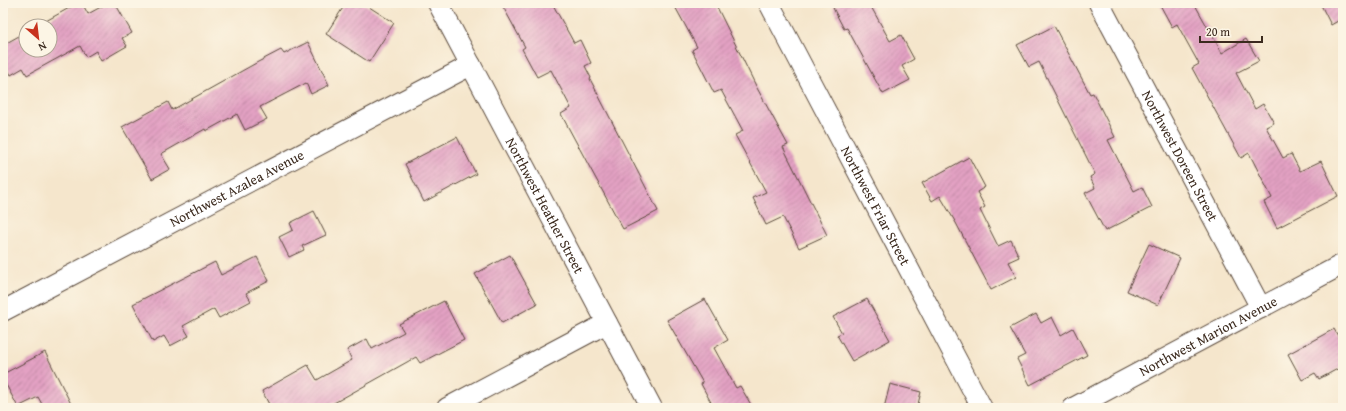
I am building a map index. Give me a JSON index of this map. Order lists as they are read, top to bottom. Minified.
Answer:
{"streets":{"street":["Northwest Doreen Street","Northwest Azalea Avenue","Northwest Heather Street","Northwest Friar Street","Northwest Marion Avenue"]},"crossings":[["Northwest Doreen Street","Northwest Marion Avenue"],["Northwest Azalea Avenue","Northwest Heather Street"]],"scale_bar":"20 m","north":"bottom right"}
